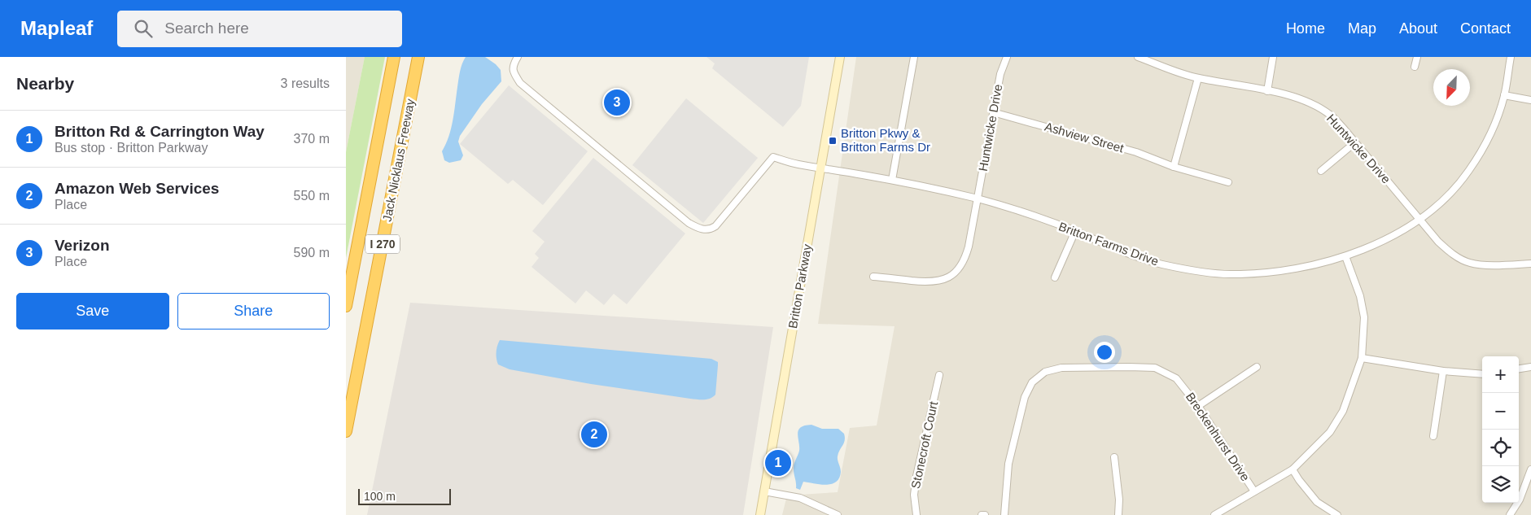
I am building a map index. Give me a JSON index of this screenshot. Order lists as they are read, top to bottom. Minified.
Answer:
{"streets":{"highway":["Jack Nicklaus Freeway","I 270"],"main road":["Britton Parkway"],"street":["Huntwicke Drive","Ashview Street","Britton Farms Drive","Breckenhurst Drive","Stonecroft Court"]},"crossings":[["Huntwicke Drive","Ashview Street"],["Huntwicke Drive","Britton Farms Drive"],["Britton Farms Drive","Britton Parkway"]],"places":{"transit":["Britton Pkwy & Britton Farms Dr"]},"scale_bar":"100 m","north":"bottom left","page":{"header":"Mapleaf","search":"Search here","nav":["Home","Map","About","Contact"],"heading":["Nearby","3 results"],"pins":["3","2","1"],"list":[{"mark":"1","name":"Britton Rd & Carrington Way","note":"Bus stop · Britton Parkway","value":"370 m"},{"mark":"2","name":"Amazon Web Services","note":"Place","value":"550 m"},{"mark":"3","name":"Verizon","note":"Place","value":"590 m"}],"buttons":["Save","Share"],"map_buttons":["+","−"],"scale":"100 m"}}
